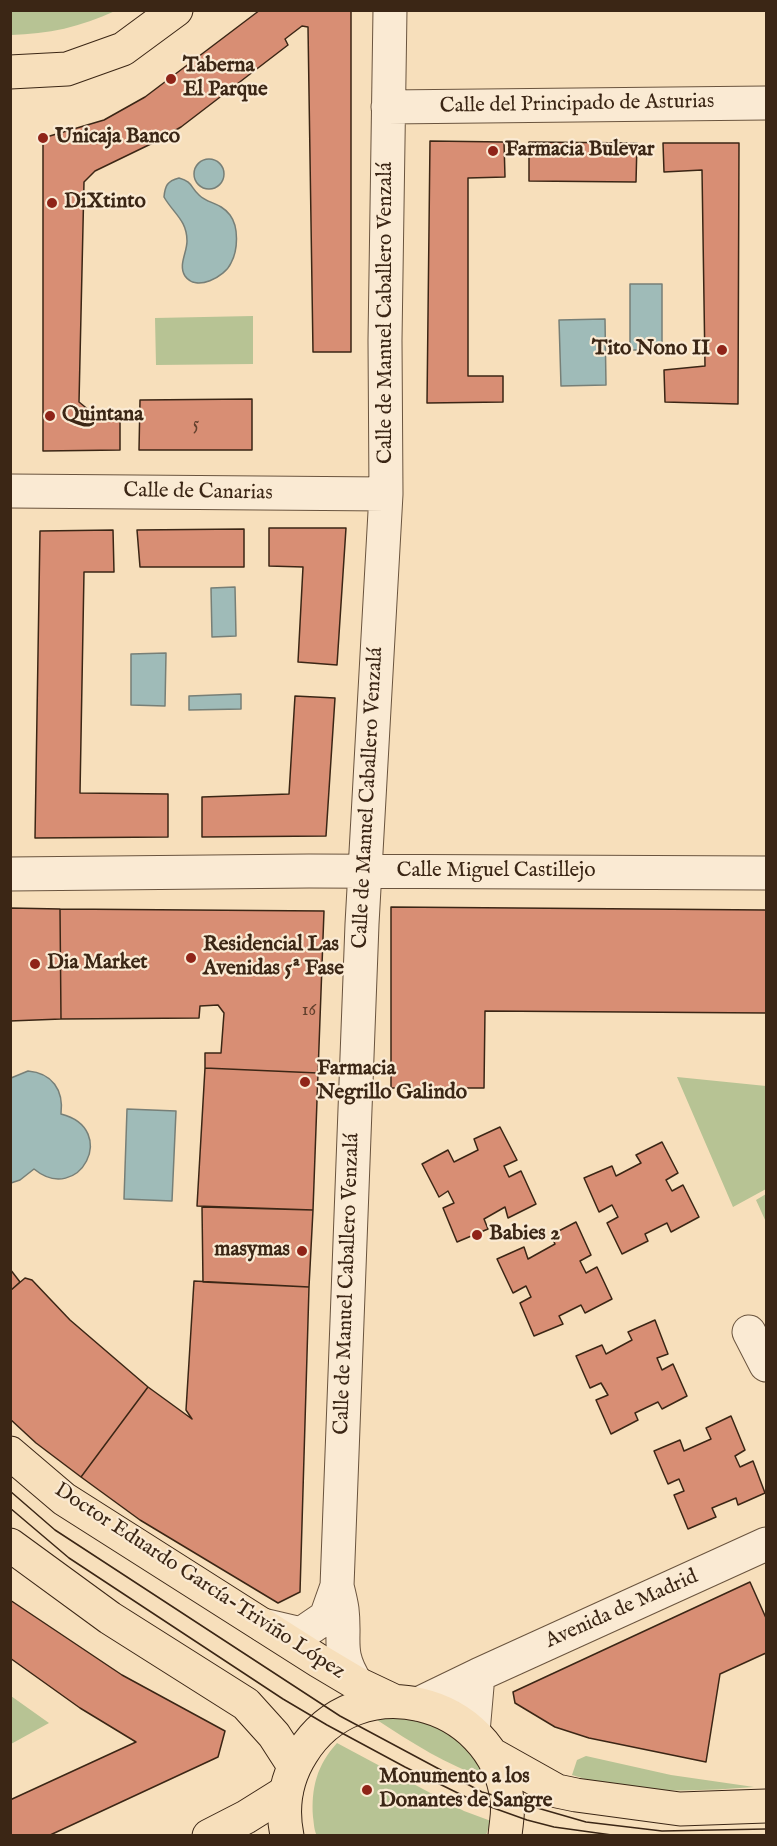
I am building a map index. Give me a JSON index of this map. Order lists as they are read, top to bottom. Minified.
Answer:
{"streets":{"main road":["Doctor Eduardo García-Triviño López"],"street":["Calle del Principado de Asturias","Calle de Manuel Caballero Venzalá","Calle de Canarias","Calle Miguel Castillejo","Avenida de Madrid"]},"crossings":[["Calle del Principado de Asturias","Calle de Manuel Caballero Venzalá"],["Calle de Manuel Caballero Venzalá","Calle de Canarias"],["Calle de Manuel Caballero Venzalá","Calle Miguel Castillejo"],["Calle de Manuel Caballero Venzalá","Doctor Eduardo García-Triviño López"],["Doctor Eduardo García-Triviño López","Avenida de Madrid"]],"places":["Taberna El Parque","Unicaja Banco","Farmacia Bulevar","DiXtinto","Tito Nono II","Quintana","Residencial Las Avenidas 5ª Fase","Dia Market","Farmacia Negrillo Galindo","Babies 2","masymas","Monumento a los Donantes de Sangre"],"house_numbers":["5","16"]}
